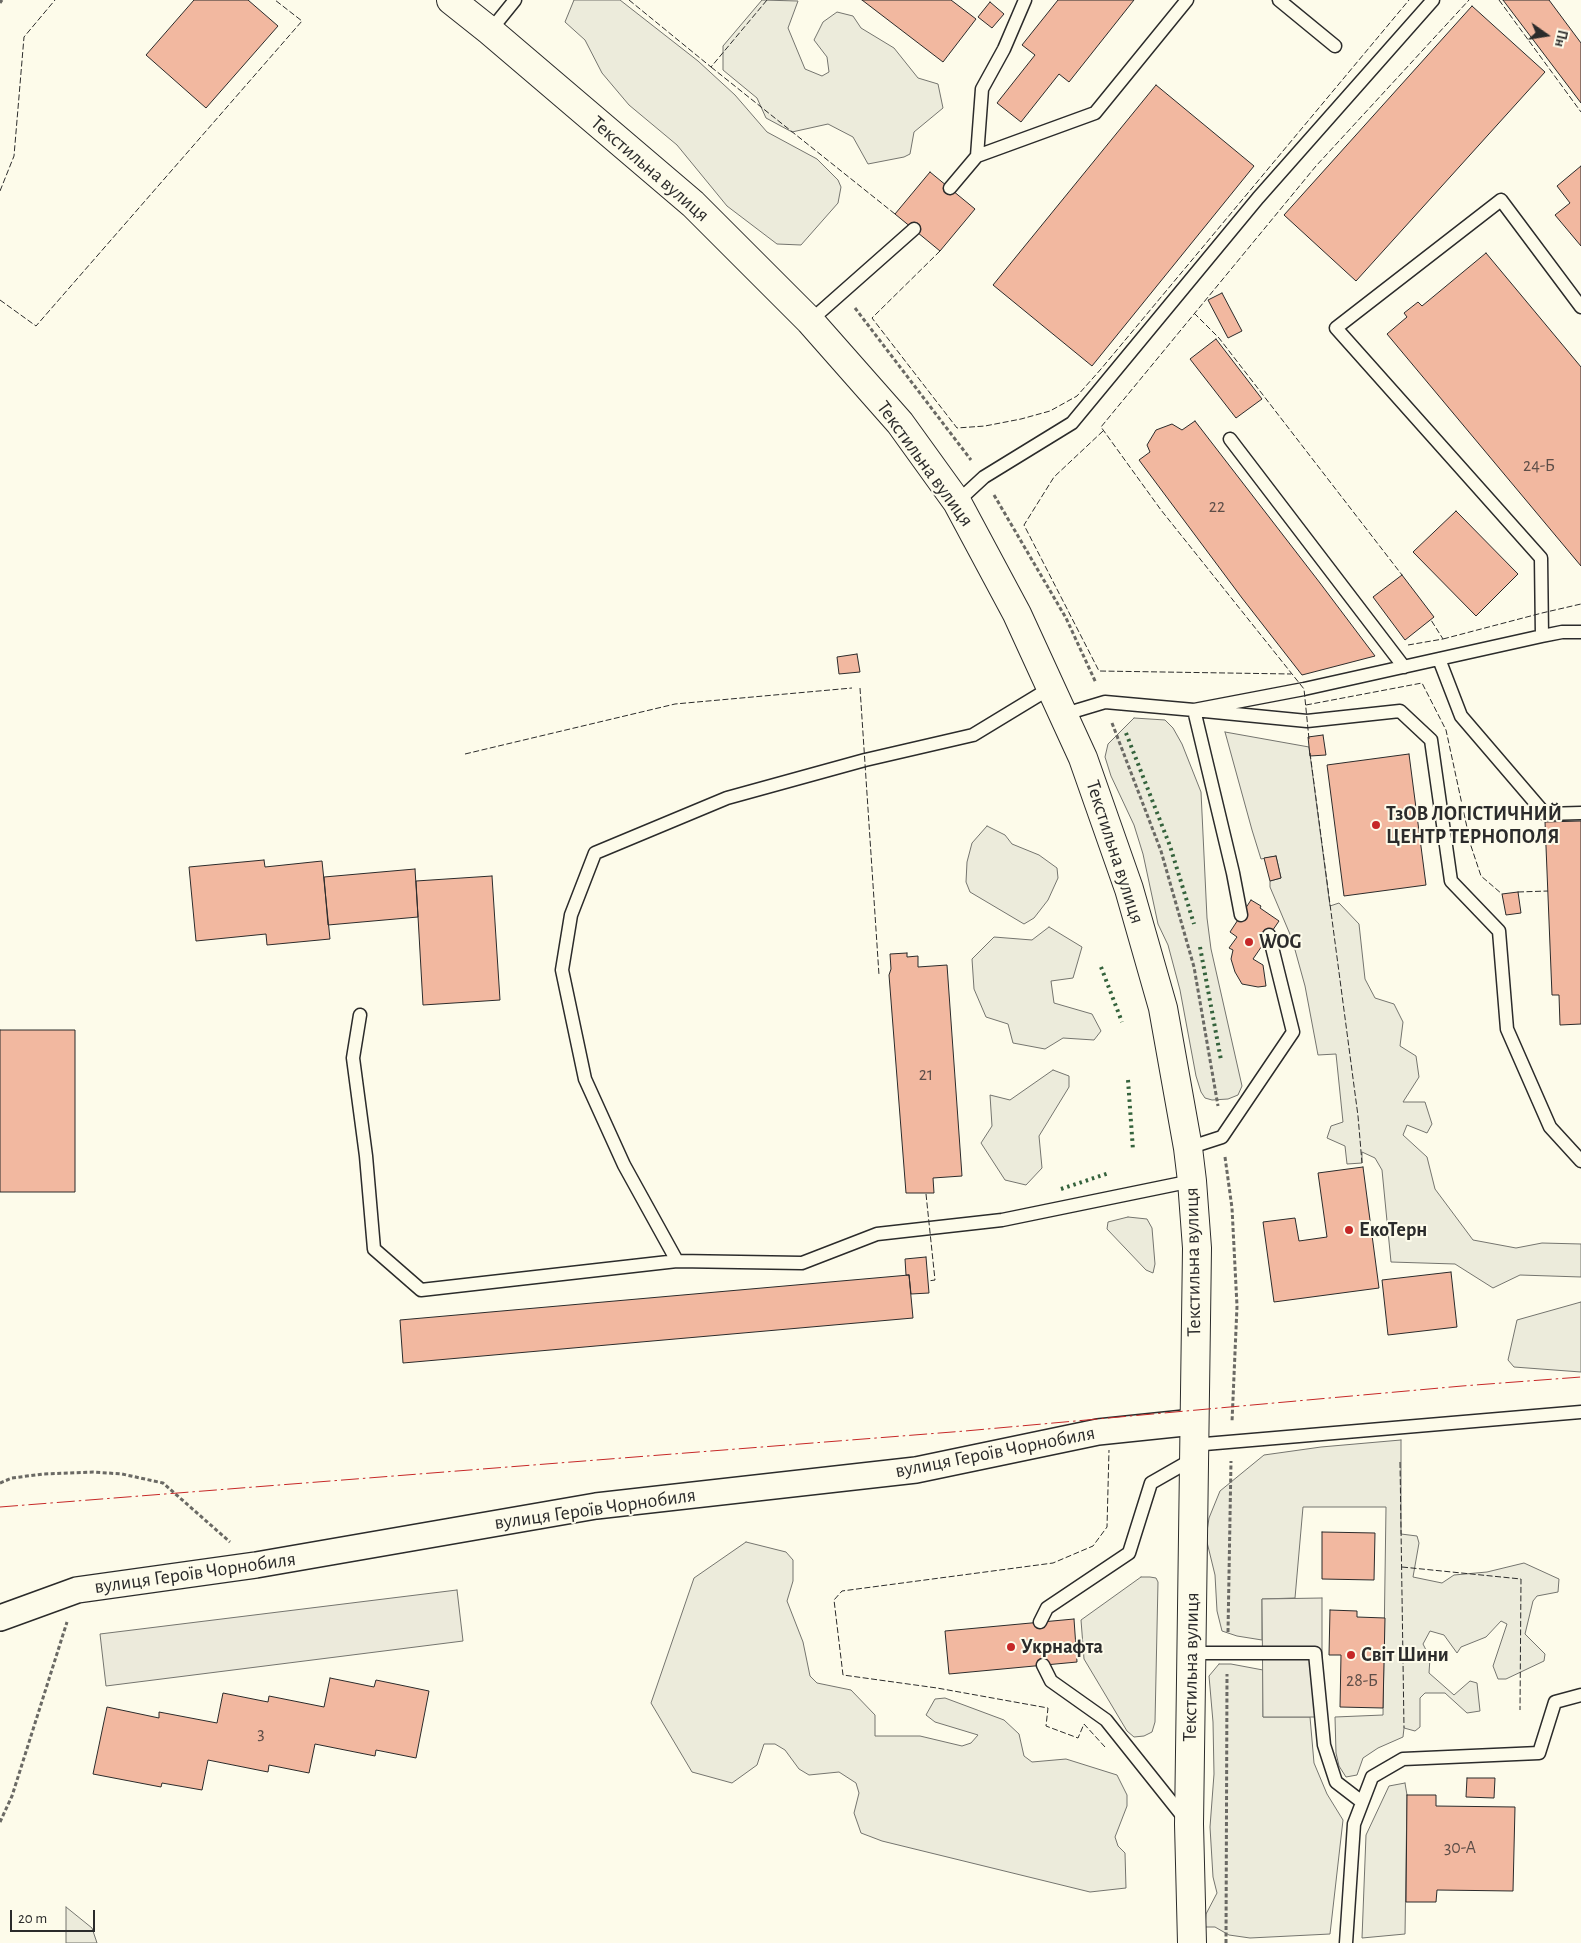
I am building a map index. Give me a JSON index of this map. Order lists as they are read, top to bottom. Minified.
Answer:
{"streets":{"street":["Текстильна вулиця","вулиця Героїв Чорнобиля"]},"crossings":[["Текстильна вулиця","вулиця Героїв Чорнобиля"]],"places":["ТзОВ ЛОГІСТИЧНИЙ ЦЕНТР ТЕРНОПОЛЯ","WOG","ЕкоТерн","Укрнафта","Світ Шини"],"house_numbers":["24-Б","22","21","28-Б","3","30-А"],"scale_bar":"20 m","north":"right"}
